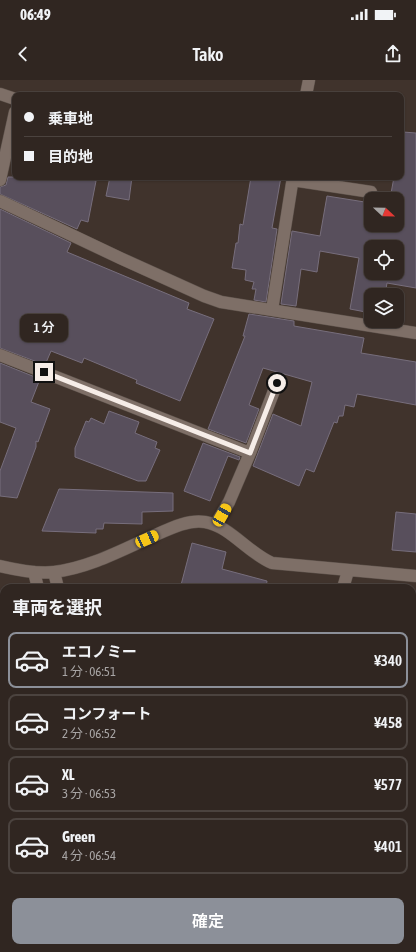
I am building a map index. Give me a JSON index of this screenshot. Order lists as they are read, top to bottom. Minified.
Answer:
{"north":"right","page":{"status":"06:49","header":"Tako","banner":["乗車地","目的地"],"bubble":"1 分","heading":"車両を選択","list":[{"name":"エコノミー","note":"1 分 · 06:51","value":"¥340"},{"name":"コンフォート","note":"2 分 · 06:52","value":"¥458"},{"name":"XL","note":"3 分 · 06:53","value":"¥577"},{"name":"Green","note":"4 分 · 06:54","value":"¥401"}],"buttons":"確定"}}
